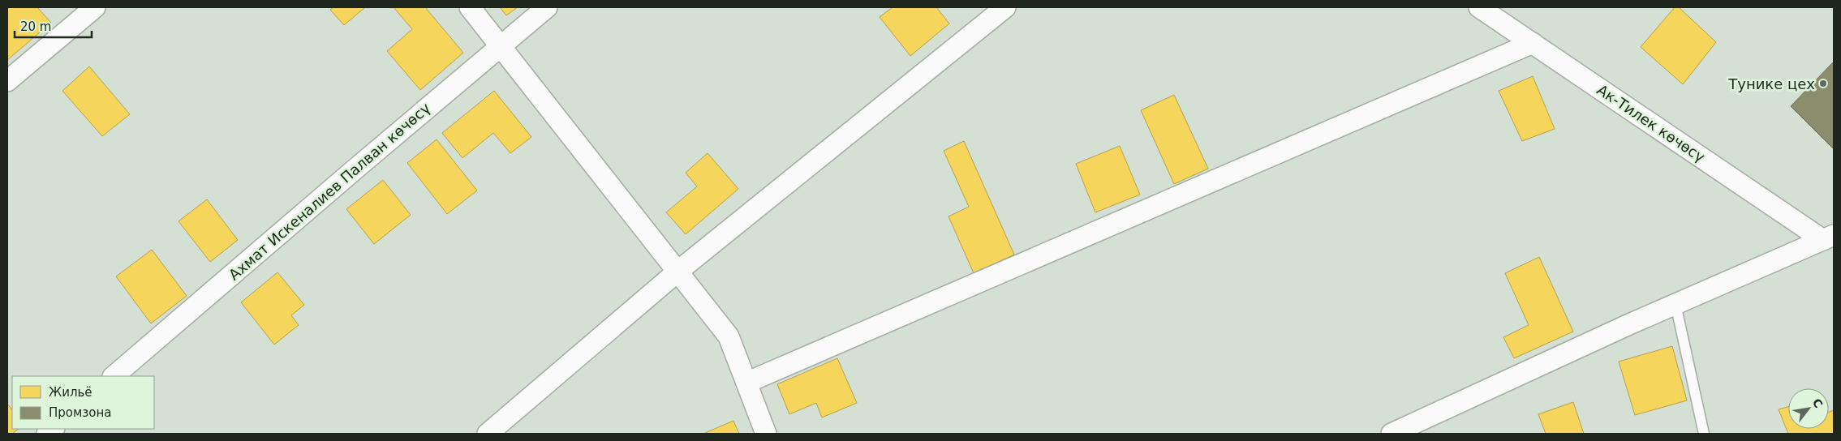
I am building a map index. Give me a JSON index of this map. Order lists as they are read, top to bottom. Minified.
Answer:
{"streets":{"street":["Ак-Тилек көчөсү","Ахмат Искеналиев Палван көчөсү"]},"places":["Тунике цех"],"legend":["Жильё","Промзона"],"scale_bar":"20 m","north":"top right"}
